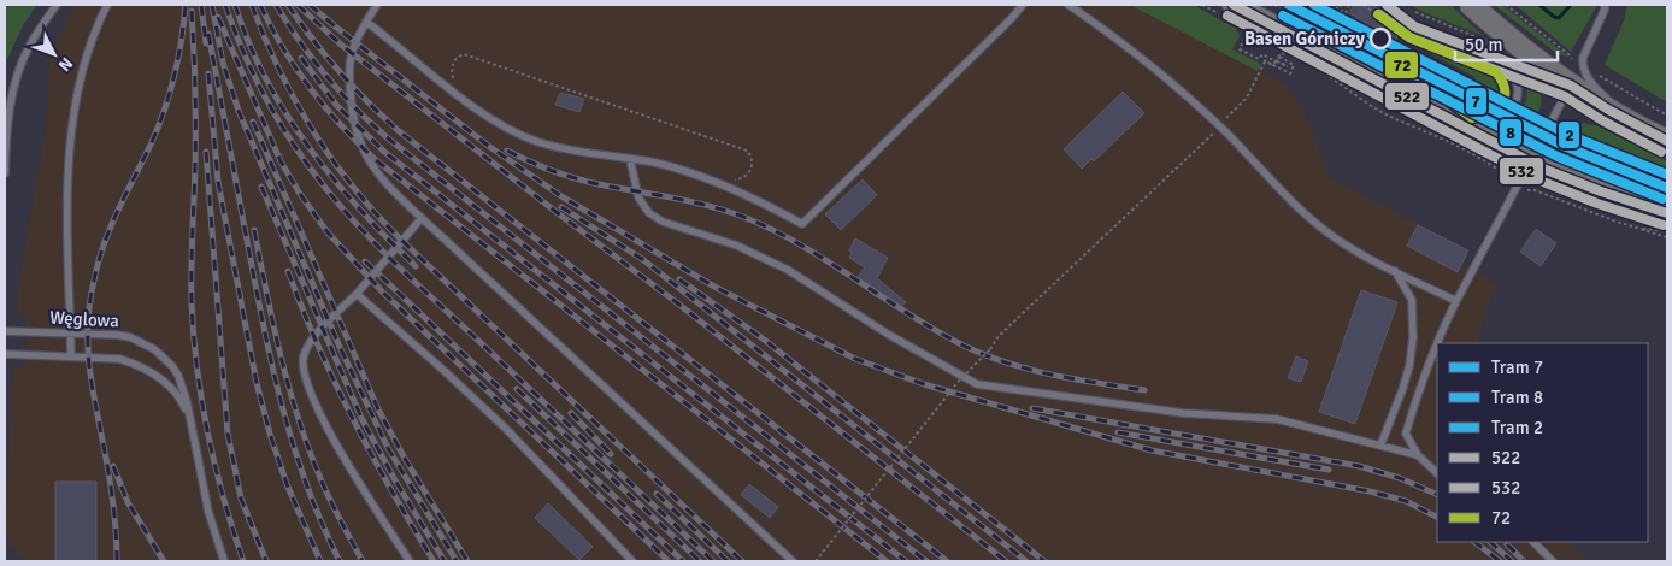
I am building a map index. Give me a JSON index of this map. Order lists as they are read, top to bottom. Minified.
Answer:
{"streets":{"lane":["Węglowa"]},"places":["Basen Górniczy"],"lines":["tram line 7","tram line 2","transit line 522","transit line 72","transit line 532","tram line 8"],"legend":["Tram 7","Tram 8","Tram 2","522","532","72"],"scale_bar":"50 m","north":"bottom right"}
